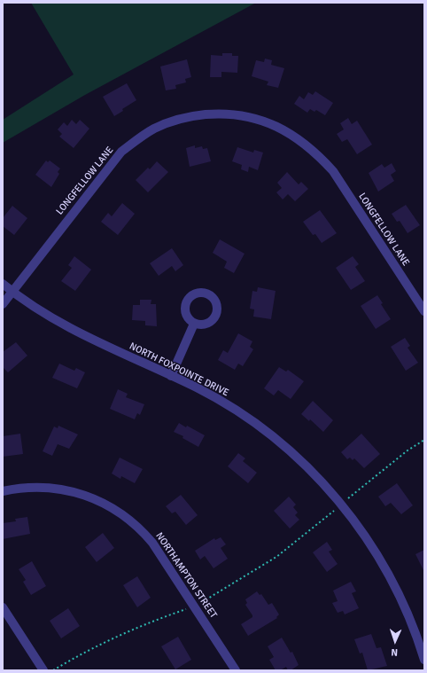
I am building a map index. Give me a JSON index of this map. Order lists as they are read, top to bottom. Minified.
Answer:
{"streets":{"street":["LONGFELLOW LANE","NORTH FOXPOINTE DRIVE","NORTHAMPTON STREET"]},"crossings":[["LONGFELLOW LANE","NORTH FOXPOINTE DRIVE"]],"north":"bottom"}
